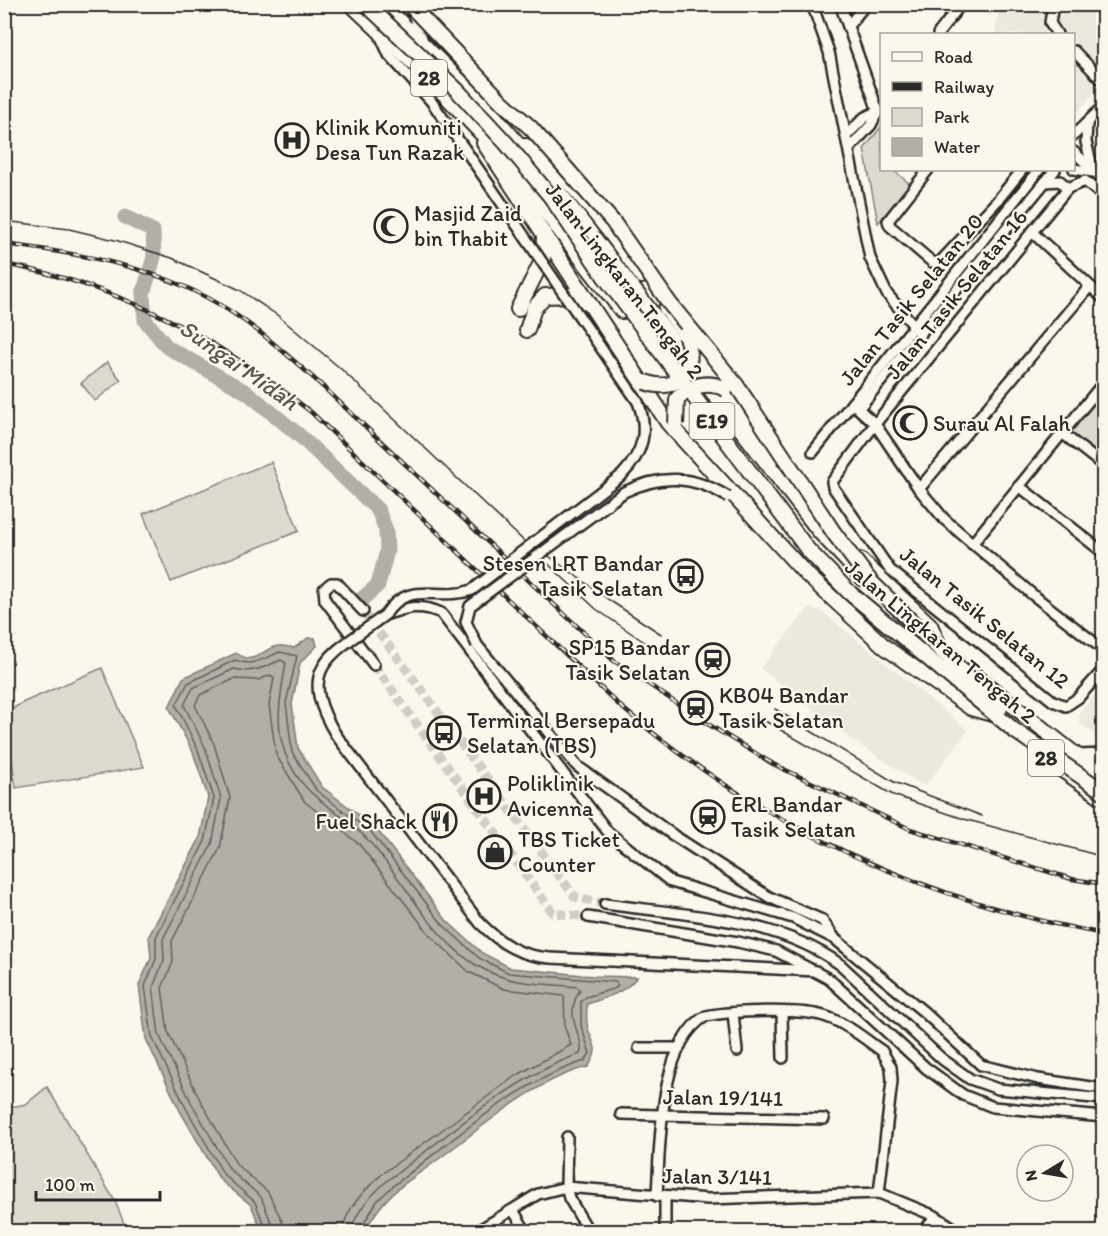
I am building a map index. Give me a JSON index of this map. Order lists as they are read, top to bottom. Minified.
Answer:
{"streets":{"highway":["28","Jalan Lingkaran Tengah 2","E19"],"street":["Jalan Tasik Selatan 16","Jalan Tasik Selatan 20","Jalan Tasik Selatan 12","Jalan 19/141","Jalan 3/141"]},"crossings":[["Jalan Tasik Selatan 16","Jalan Tasik Selatan 12"]],"water":["Sungai Midah"],"places":{"hospital":["Klinik Komuniti Desa Tun Razak","Poliklinik Avicenna"],"mosque":["Masjid Zaid bin Thabit","Surau Al Falah"],"bus stop":["Stesen LRT Bandar Tasik Selatan","Terminal Bersepadu Selatan (TBS)"],"station":["SP15 Bandar Tasik Selatan","KB04 Bandar Tasik Selatan","ERL Bandar Tasik Selatan"],"restaurant":["Fuel Shack"],"shop":["TBS Ticket Counter"]},"legend":["Road","Railway","Park","Water"],"scale_bar":"100 m","north":"left"}
